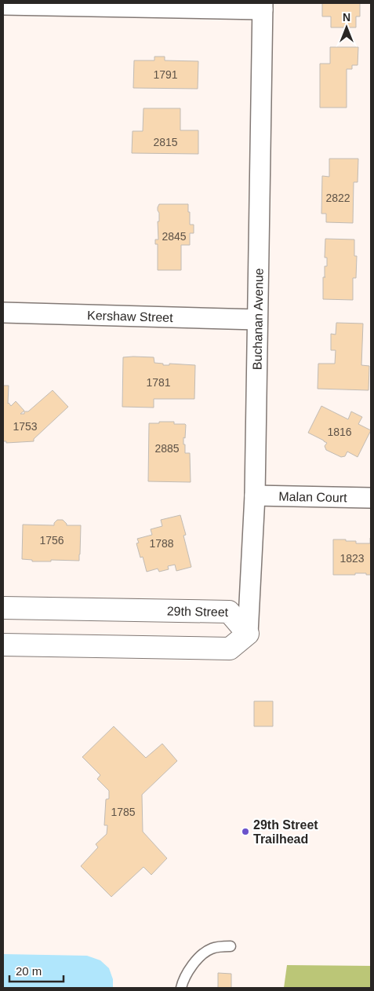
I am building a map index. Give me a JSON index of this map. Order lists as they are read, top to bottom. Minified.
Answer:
{"streets":{"street":["Kershaw Street","Buchanan Avenue","Malan Court","29th Street"]},"crossings":[["Kershaw Street","Buchanan Avenue"],["Buchanan Avenue","Malan Court"],["Buchanan Avenue","29th Street"]],"places":["29th Street Trailhead"],"house_numbers":["1791","2815","2822","2845","1781","1753","1816","2885","1756","1788","1823","1785"],"scale_bar":"20 m","north":"top"}
